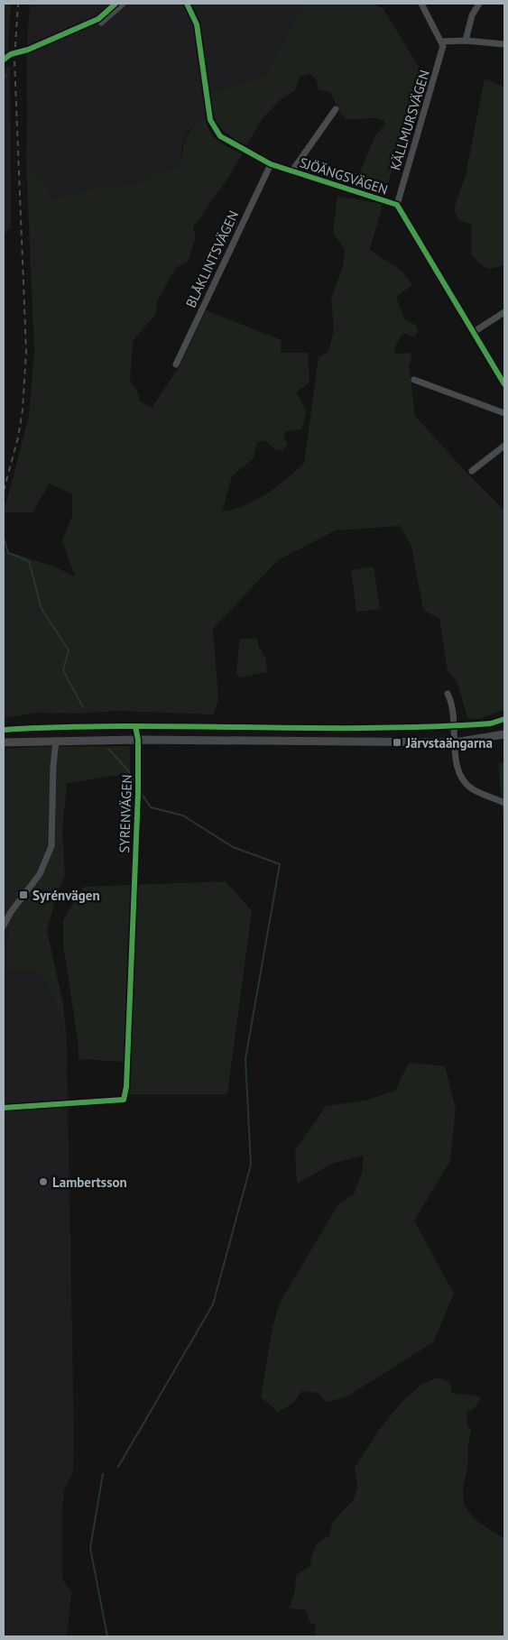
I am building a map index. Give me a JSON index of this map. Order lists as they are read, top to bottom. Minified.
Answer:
{"streets":{"street":["KÄLLMURSVÄGEN","SJÖÄNGSVÄGEN","BLÅKLINTSVÄGEN","SYRENVÄGEN"]},"crossings":[["KÄLLMURSVÄGEN","SJÖÄNGSVÄGEN"],["SJÖÄNGSVÄGEN","BLÅKLINTSVÄGEN"]],"places":{"transit":["Järvstaängarna","Syrénvägen"],"other":["Lambertsson"]}}
